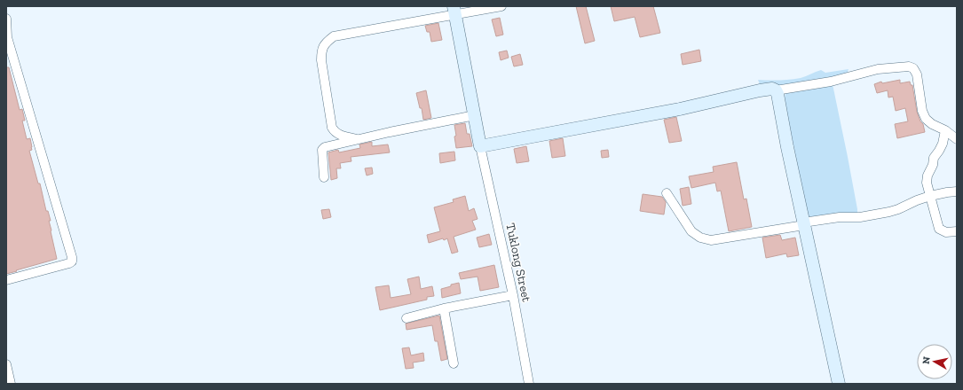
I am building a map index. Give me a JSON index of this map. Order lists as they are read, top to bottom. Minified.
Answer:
{"streets":{"street":["Tuklong Street"]},"north":"left"}
